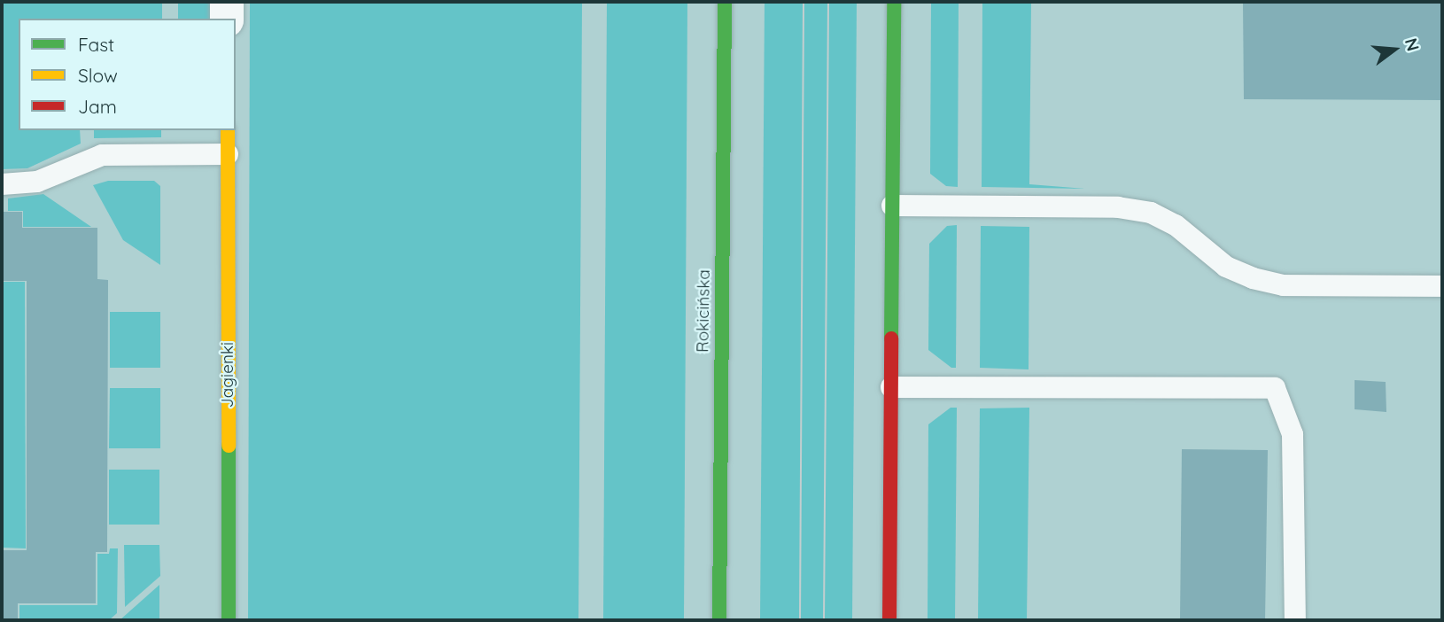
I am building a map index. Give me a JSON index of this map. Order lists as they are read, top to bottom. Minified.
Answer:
{"streets":{"main road":["Rokicińska","Jagienki"]},"legend":["Fast","Slow","Jam"],"north":"right"}
